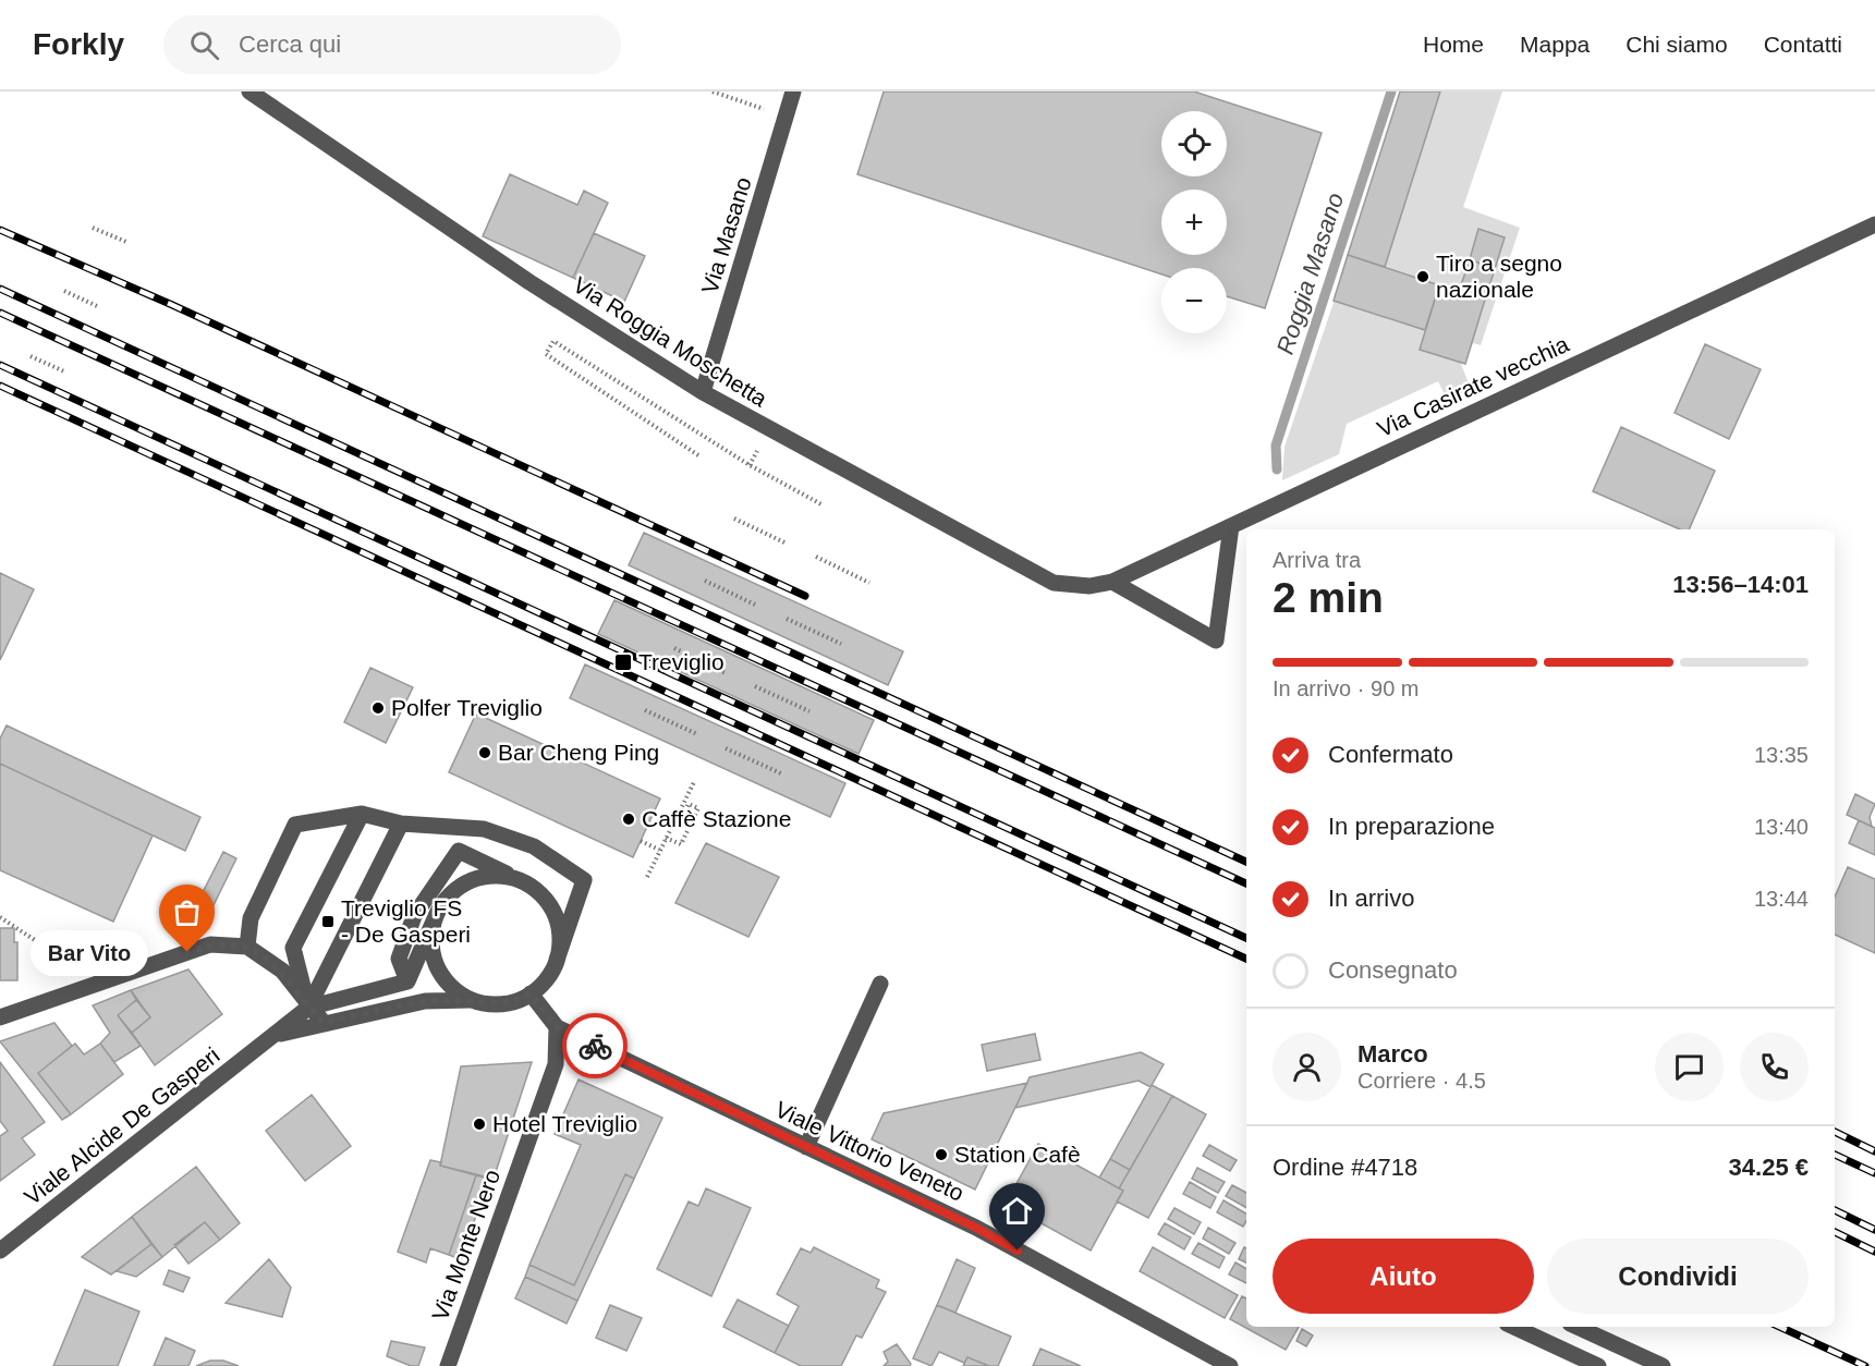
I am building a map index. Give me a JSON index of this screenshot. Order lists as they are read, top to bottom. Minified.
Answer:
{"streets":{"street":["Via Masano","Via Roggia Moschetta","Via Casirate vecchia","Viale Alcide De Gasperi","Viale Vittorio Veneto","Via Monte Nero"]},"crossings":[["Via Masano","Via Roggia Moschetta"],["Via Roggia Moschetta","Via Casirate vecchia"],["Viale Alcide De Gasperi","Viale Vittorio Veneto"],["Viale Vittorio Veneto","Via Monte Nero"]],"water":["Roggia Masano"],"places":{"other":["Tiro a segno nazionale","Polfer Treviglio","Bar Cheng Ping","Caffè Stazione","Bar Vito","Hotel Treviglio","Station Cafè"],"transit":["Treviglio","Treviglio FS - De Gasperi"]},"page":{"header":"Forkly","search":"Cerca qui","nav":["Home","Mappa","Chi siamo","Contatti"],"map_buttons":["+","−"],"heading":["2 min","Arriva tra","13:56–14:01"],"panel":["Marco","Corriere · 4.5","Ordine #4718","34.25 €"],"bar":"In arrivo · 90 m","list":[["Confermato","13:35"],["In preparazione","13:40"],["In arrivo","13:44"],"Consegnato"],"bubble":"Bar Vito","buttons":["Aiuto","Condividi"]}}
